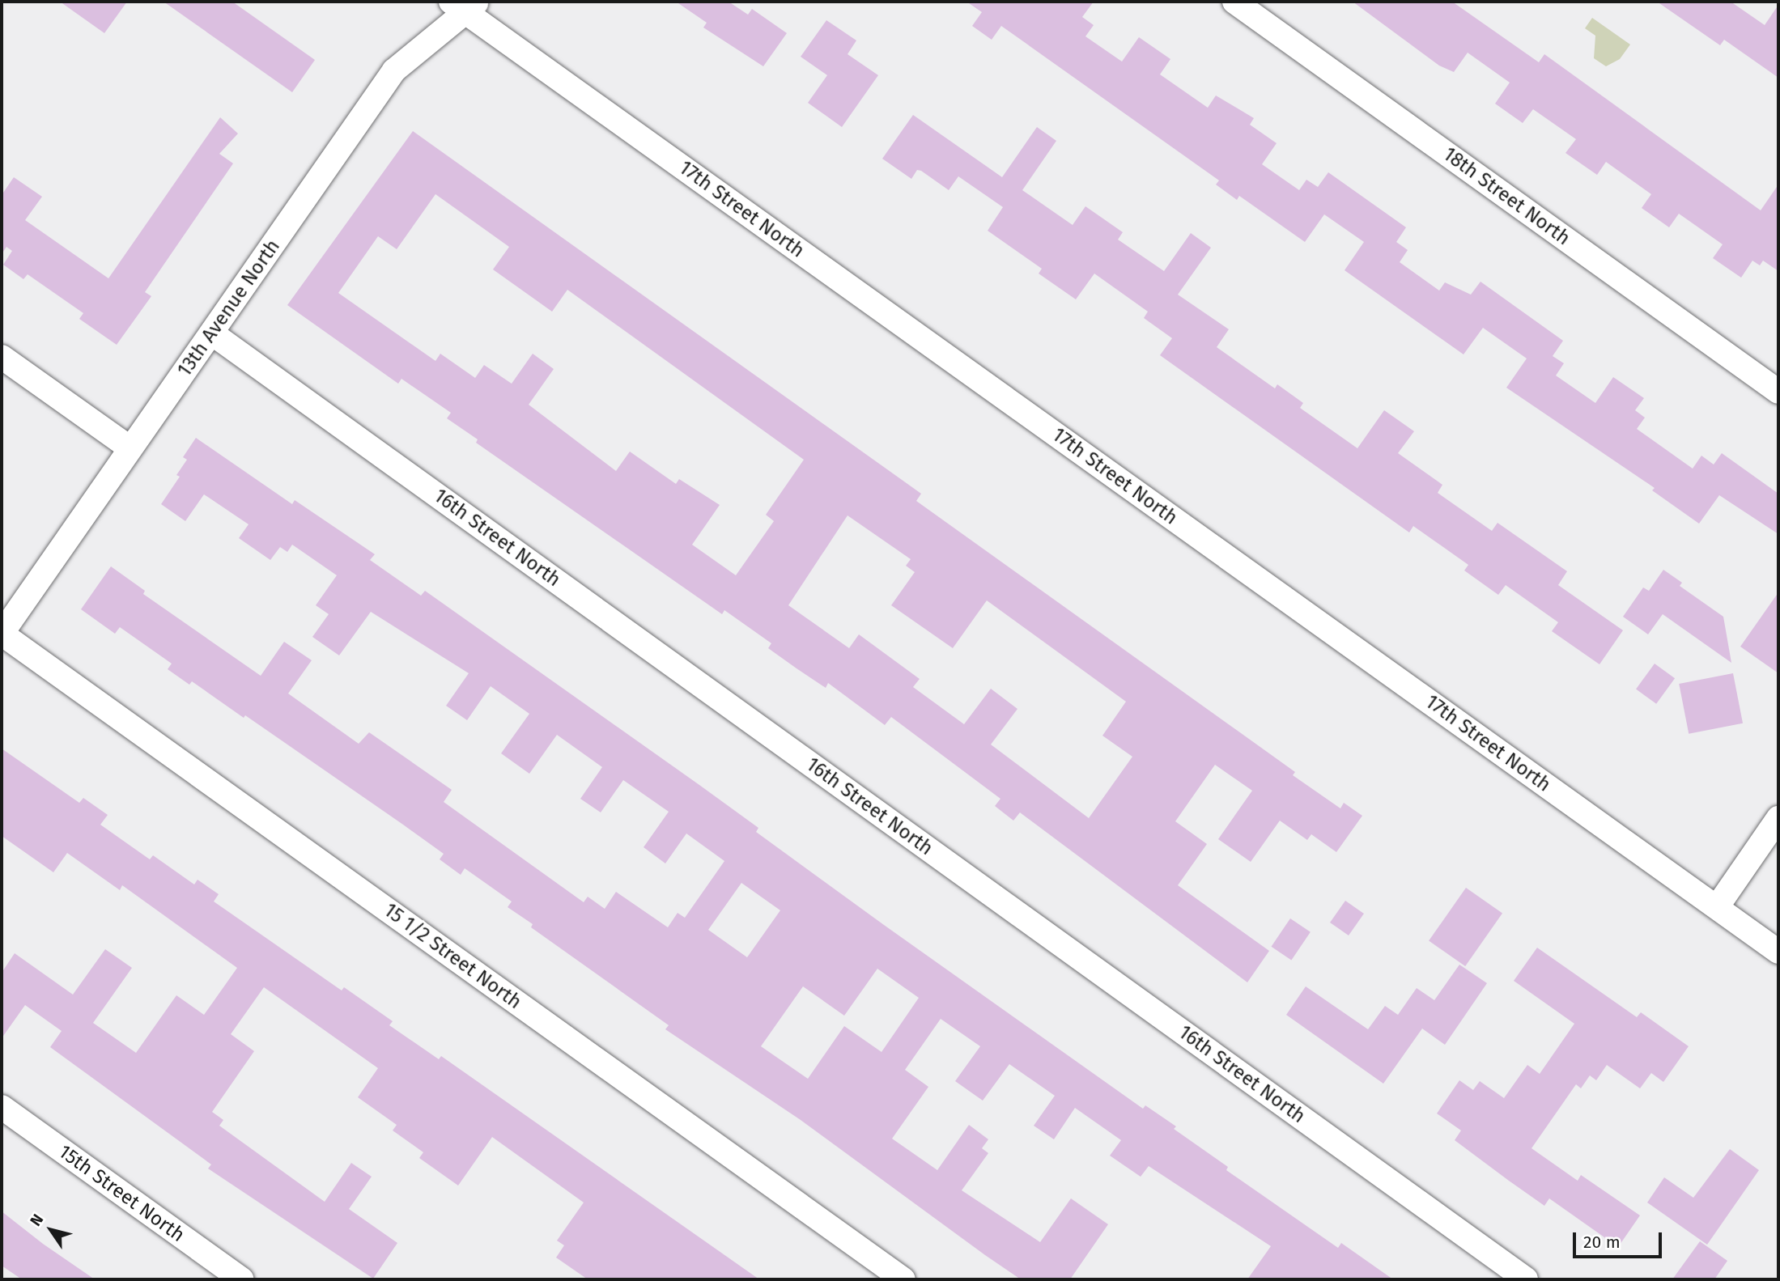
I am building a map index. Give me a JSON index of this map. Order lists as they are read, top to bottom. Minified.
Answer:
{"streets":{"street":["18th Street North","17th Street North","13th Avenue North","16th Street North","15 1/2 Street North","15th Street North"]},"crossings":[["17th Street North","13th Avenue North"],["13th Avenue North","16th Street North"],["13th Avenue North","15 1/2 Street North"]],"scale_bar":"20 m","north":"top left"}
